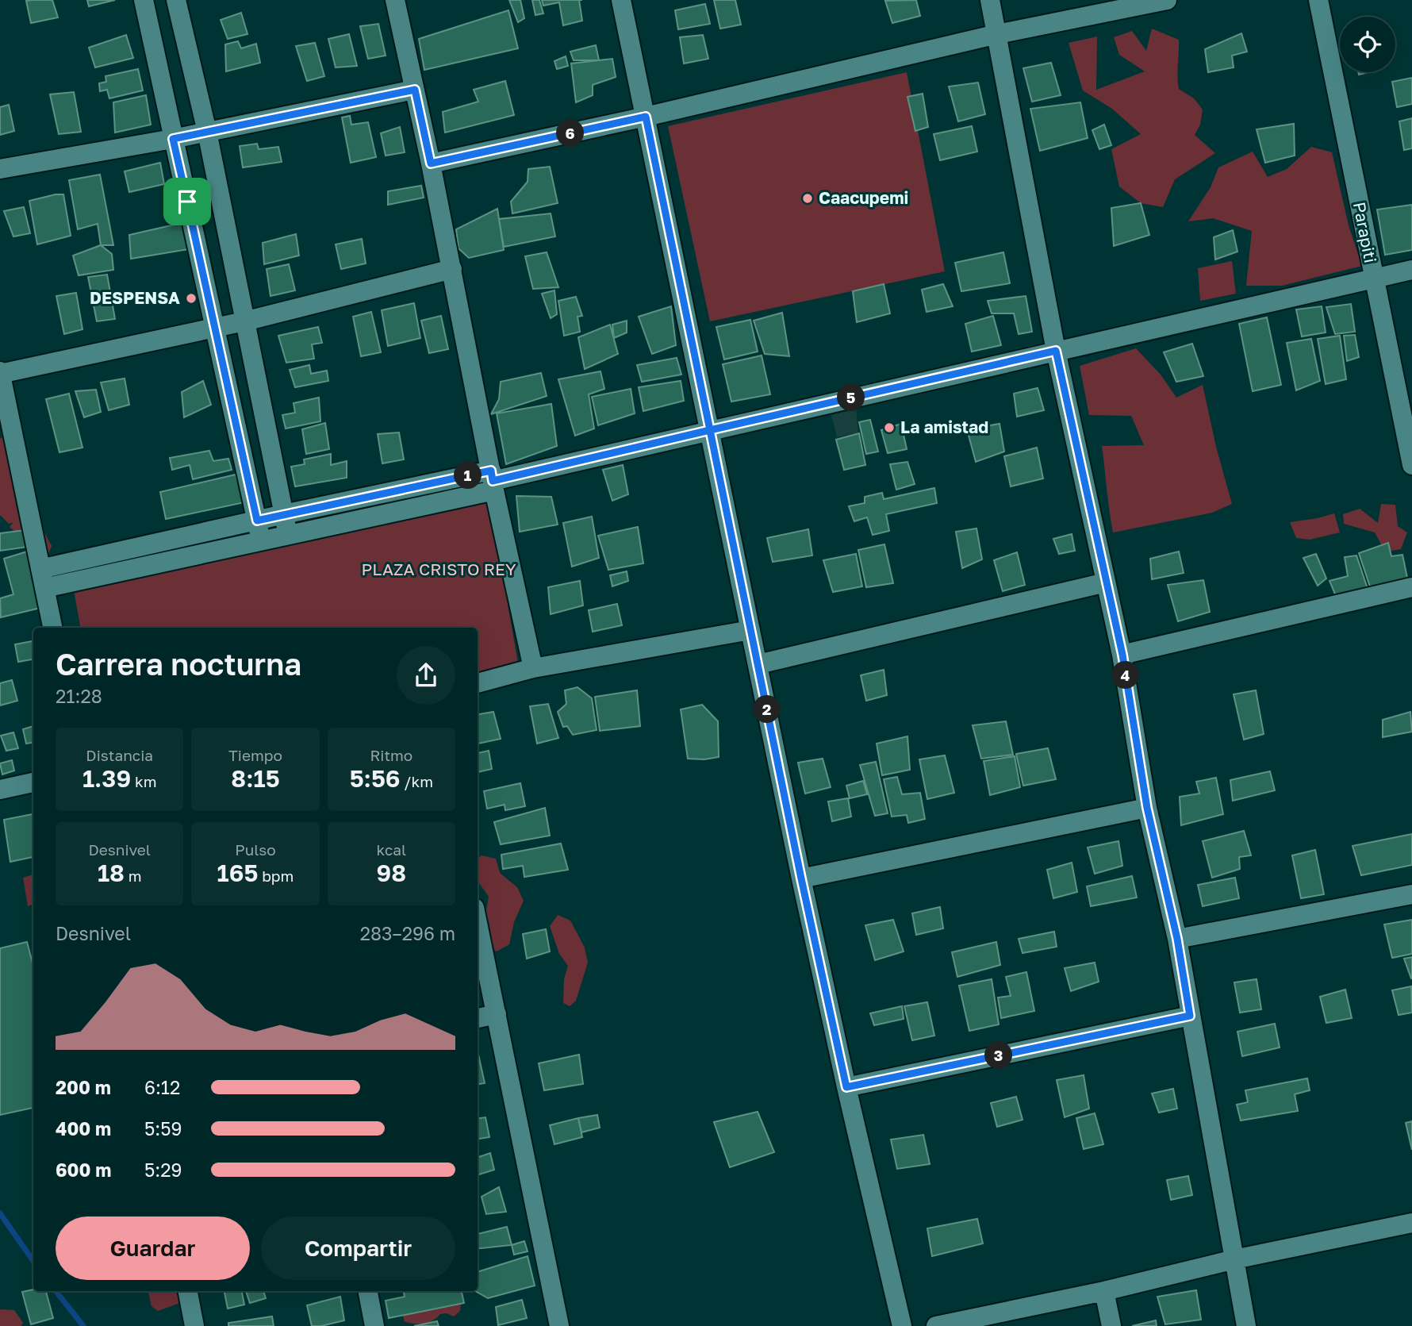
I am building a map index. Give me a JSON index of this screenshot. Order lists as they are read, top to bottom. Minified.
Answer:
{"streets":{"street":["Parapiti"]},"parks":["PLAZA CRISTO REY"],"places":["Caacupemi","DESPENSA","La amistad"],"page":{"pins":["6","5","1","4","2","3"],"heading":["Carrera nocturna","21:28"],"stats":[["Distancia","1.39 km"],["Tiempo","8:15"],["Ritmo","5:56 /km"],["Desnivel","18 m"],["Pulso","165 bpm"],["kcal","98"]],"chart":["Desnivel","283–296 m"],"list":[{"name":"200 m","note":"6:12"},{"name":"400 m","note":"5:59"},{"name":"600 m","note":"5:29"}],"buttons":["Guardar","Compartir"]}}
